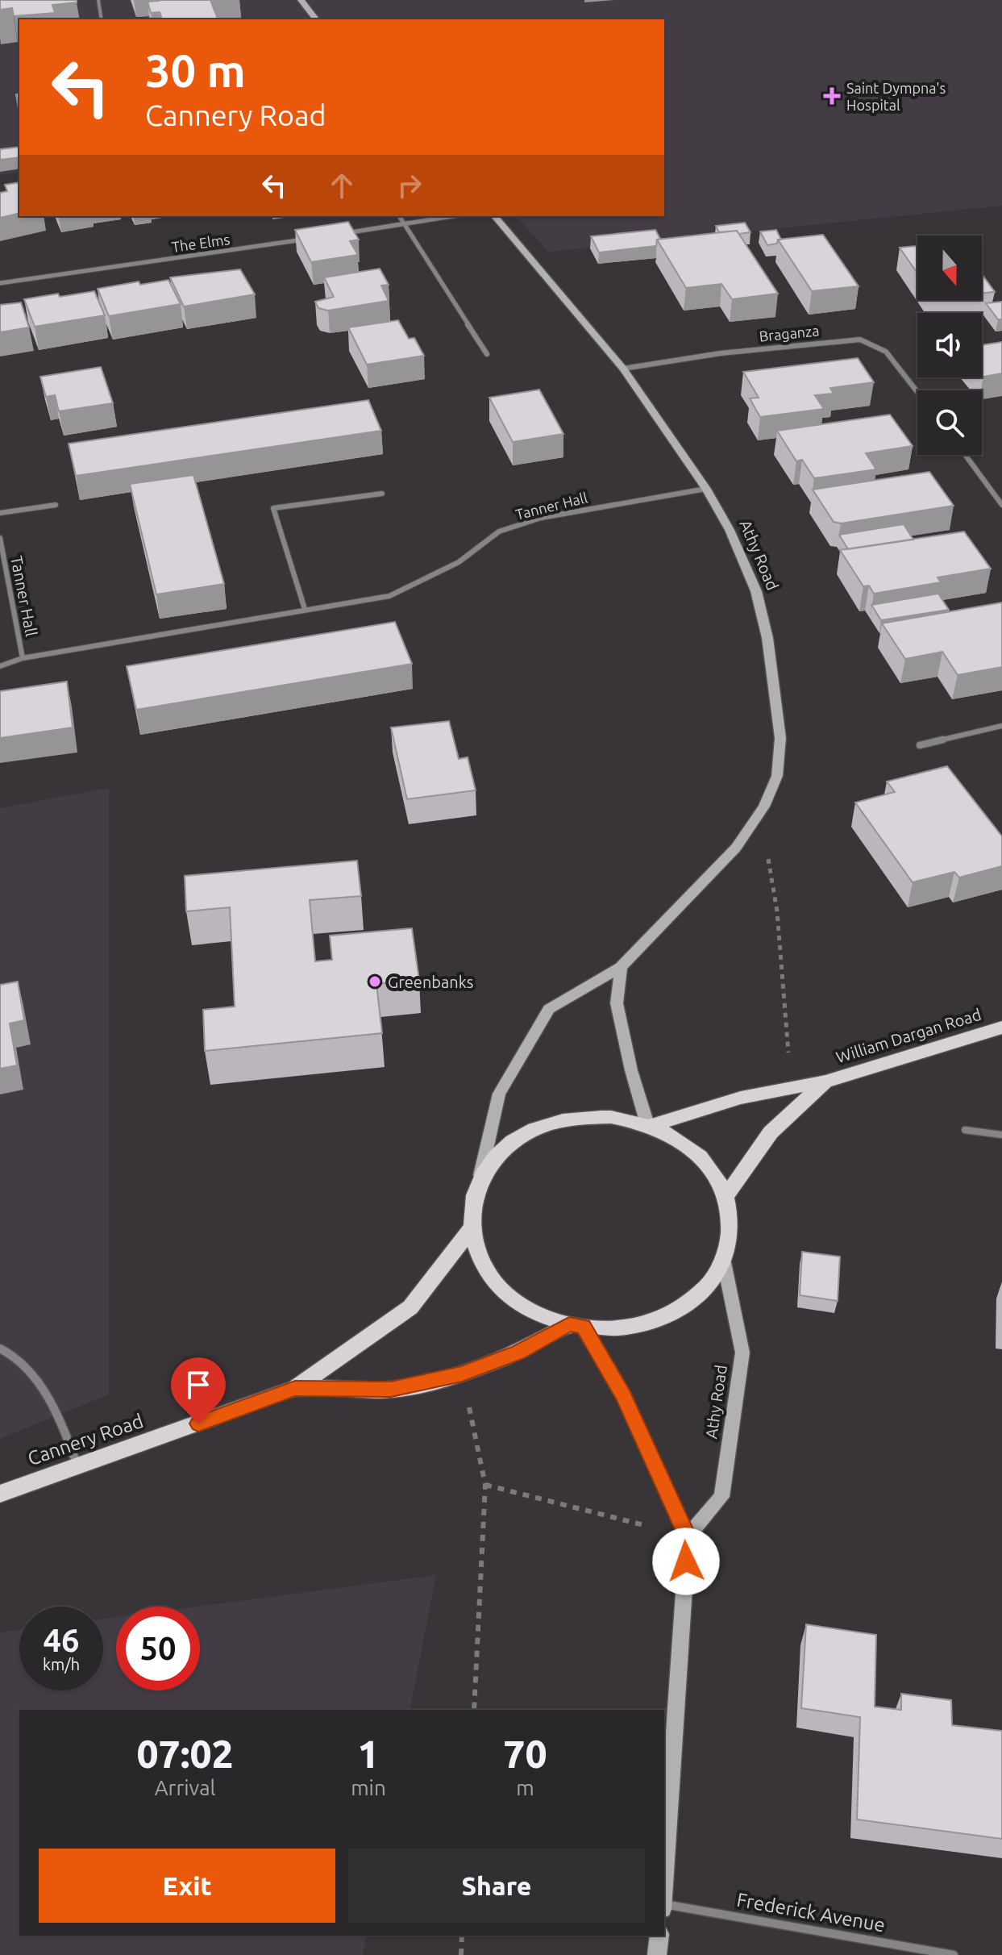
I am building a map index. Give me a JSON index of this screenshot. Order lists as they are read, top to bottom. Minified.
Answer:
{"streets":{"main road":["Athy Road","William Dargan Road","Cannery Road"],"street":["The Elms","Braganza","Tanner Hall","Frederick Avenue"]},"crossings":[["Braganza","Athy Road"],["Tanner Hall","Athy Road"]],"places":{"health":["Saint Dympna's Hospital"],"other":["Greenbanks"]},"north":"bottom","page":{"turn":["30 m","Cannery Road"],"speed":"46 km/h","limit":"50","eta":["07:02","Arrival","1","min","70","m"],"buttons":["Exit","Share"]}}
